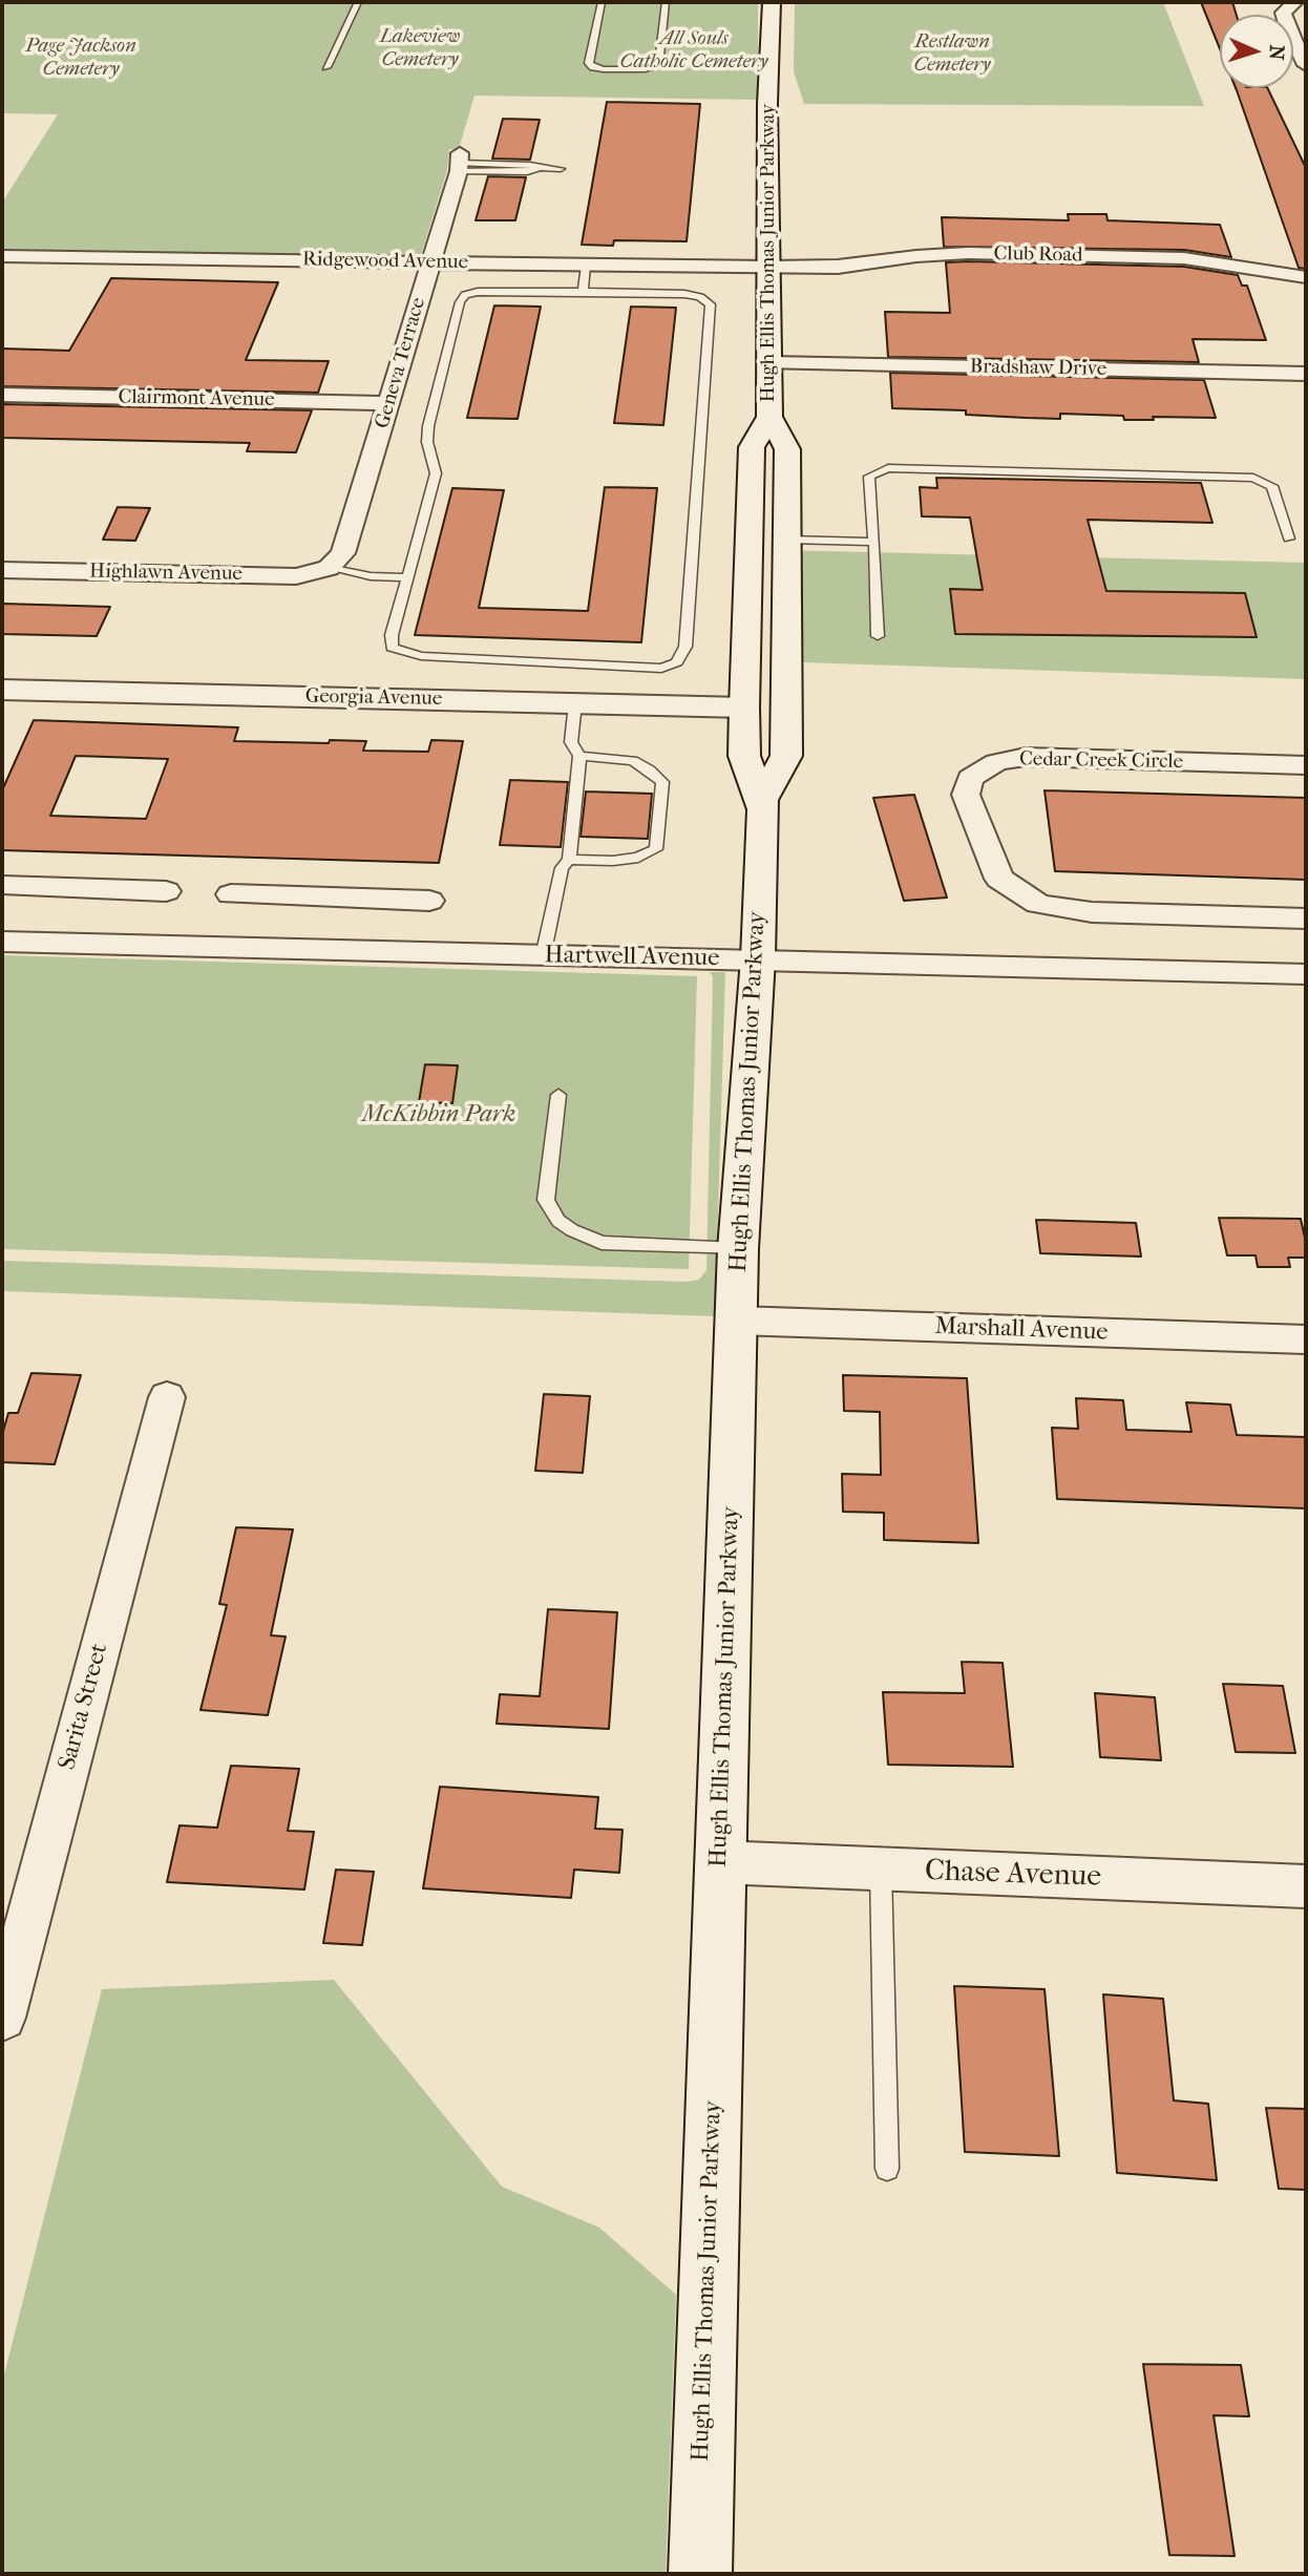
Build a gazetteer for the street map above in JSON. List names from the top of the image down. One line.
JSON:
{"streets":{"main road":["Hugh Ellis Thomas Junior Parkway","Georgia Avenue"],"street":["Club Road","Ridgewood Avenue","Geneva Terrace","Bradshaw Drive","Clairmont Avenue","Highlawn Avenue","Cedar Creek Circle","Hartwell Avenue","Marshall Avenue","Sarita Street","Chase Avenue"]},"crossings":[["Hugh Ellis Thomas Junior Parkway","Club Road"],["Hugh Ellis Thomas Junior Parkway","Ridgewood Avenue"],["Hugh Ellis Thomas Junior Parkway","Bradshaw Drive"],["Hugh Ellis Thomas Junior Parkway","Georgia Avenue"],["Hugh Ellis Thomas Junior Parkway","Hartwell Avenue"],["Hugh Ellis Thomas Junior Parkway","Marshall Avenue"],["Hugh Ellis Thomas Junior Parkway","Chase Avenue"],["Club Road","Ridgewood Avenue"],["Ridgewood Avenue","Geneva Terrace"],["Geneva Terrace","Clairmont Avenue"],["Geneva Terrace","Highlawn Avenue"]],"parks":["Lakeview Cemetery","All Souls Catholic Cemetery","Restlawn Cemetery","Page Jackson Cemetery","McKibbin Park"],"north":"right"}
